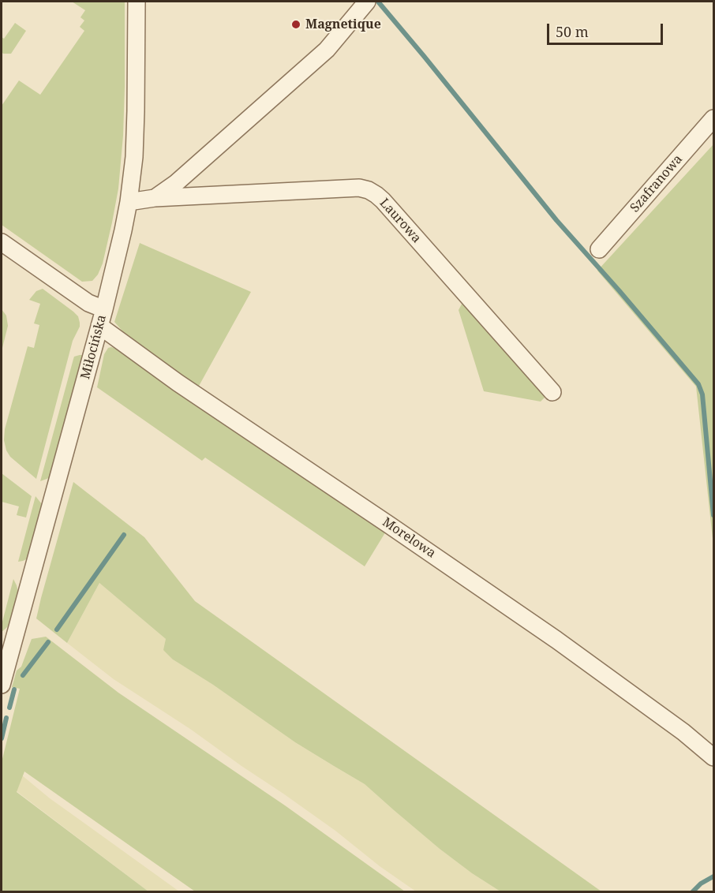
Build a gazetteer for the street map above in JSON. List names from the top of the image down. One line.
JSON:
{"streets":{"street":["Szafranowa","Laurowa","Miłocińska","Morelowa"]},"crossings":[["Laurowa","Miłocińska"],["Miłocińska","Morelowa"]],"places":["Magnetique"],"scale_bar":"50 m"}
